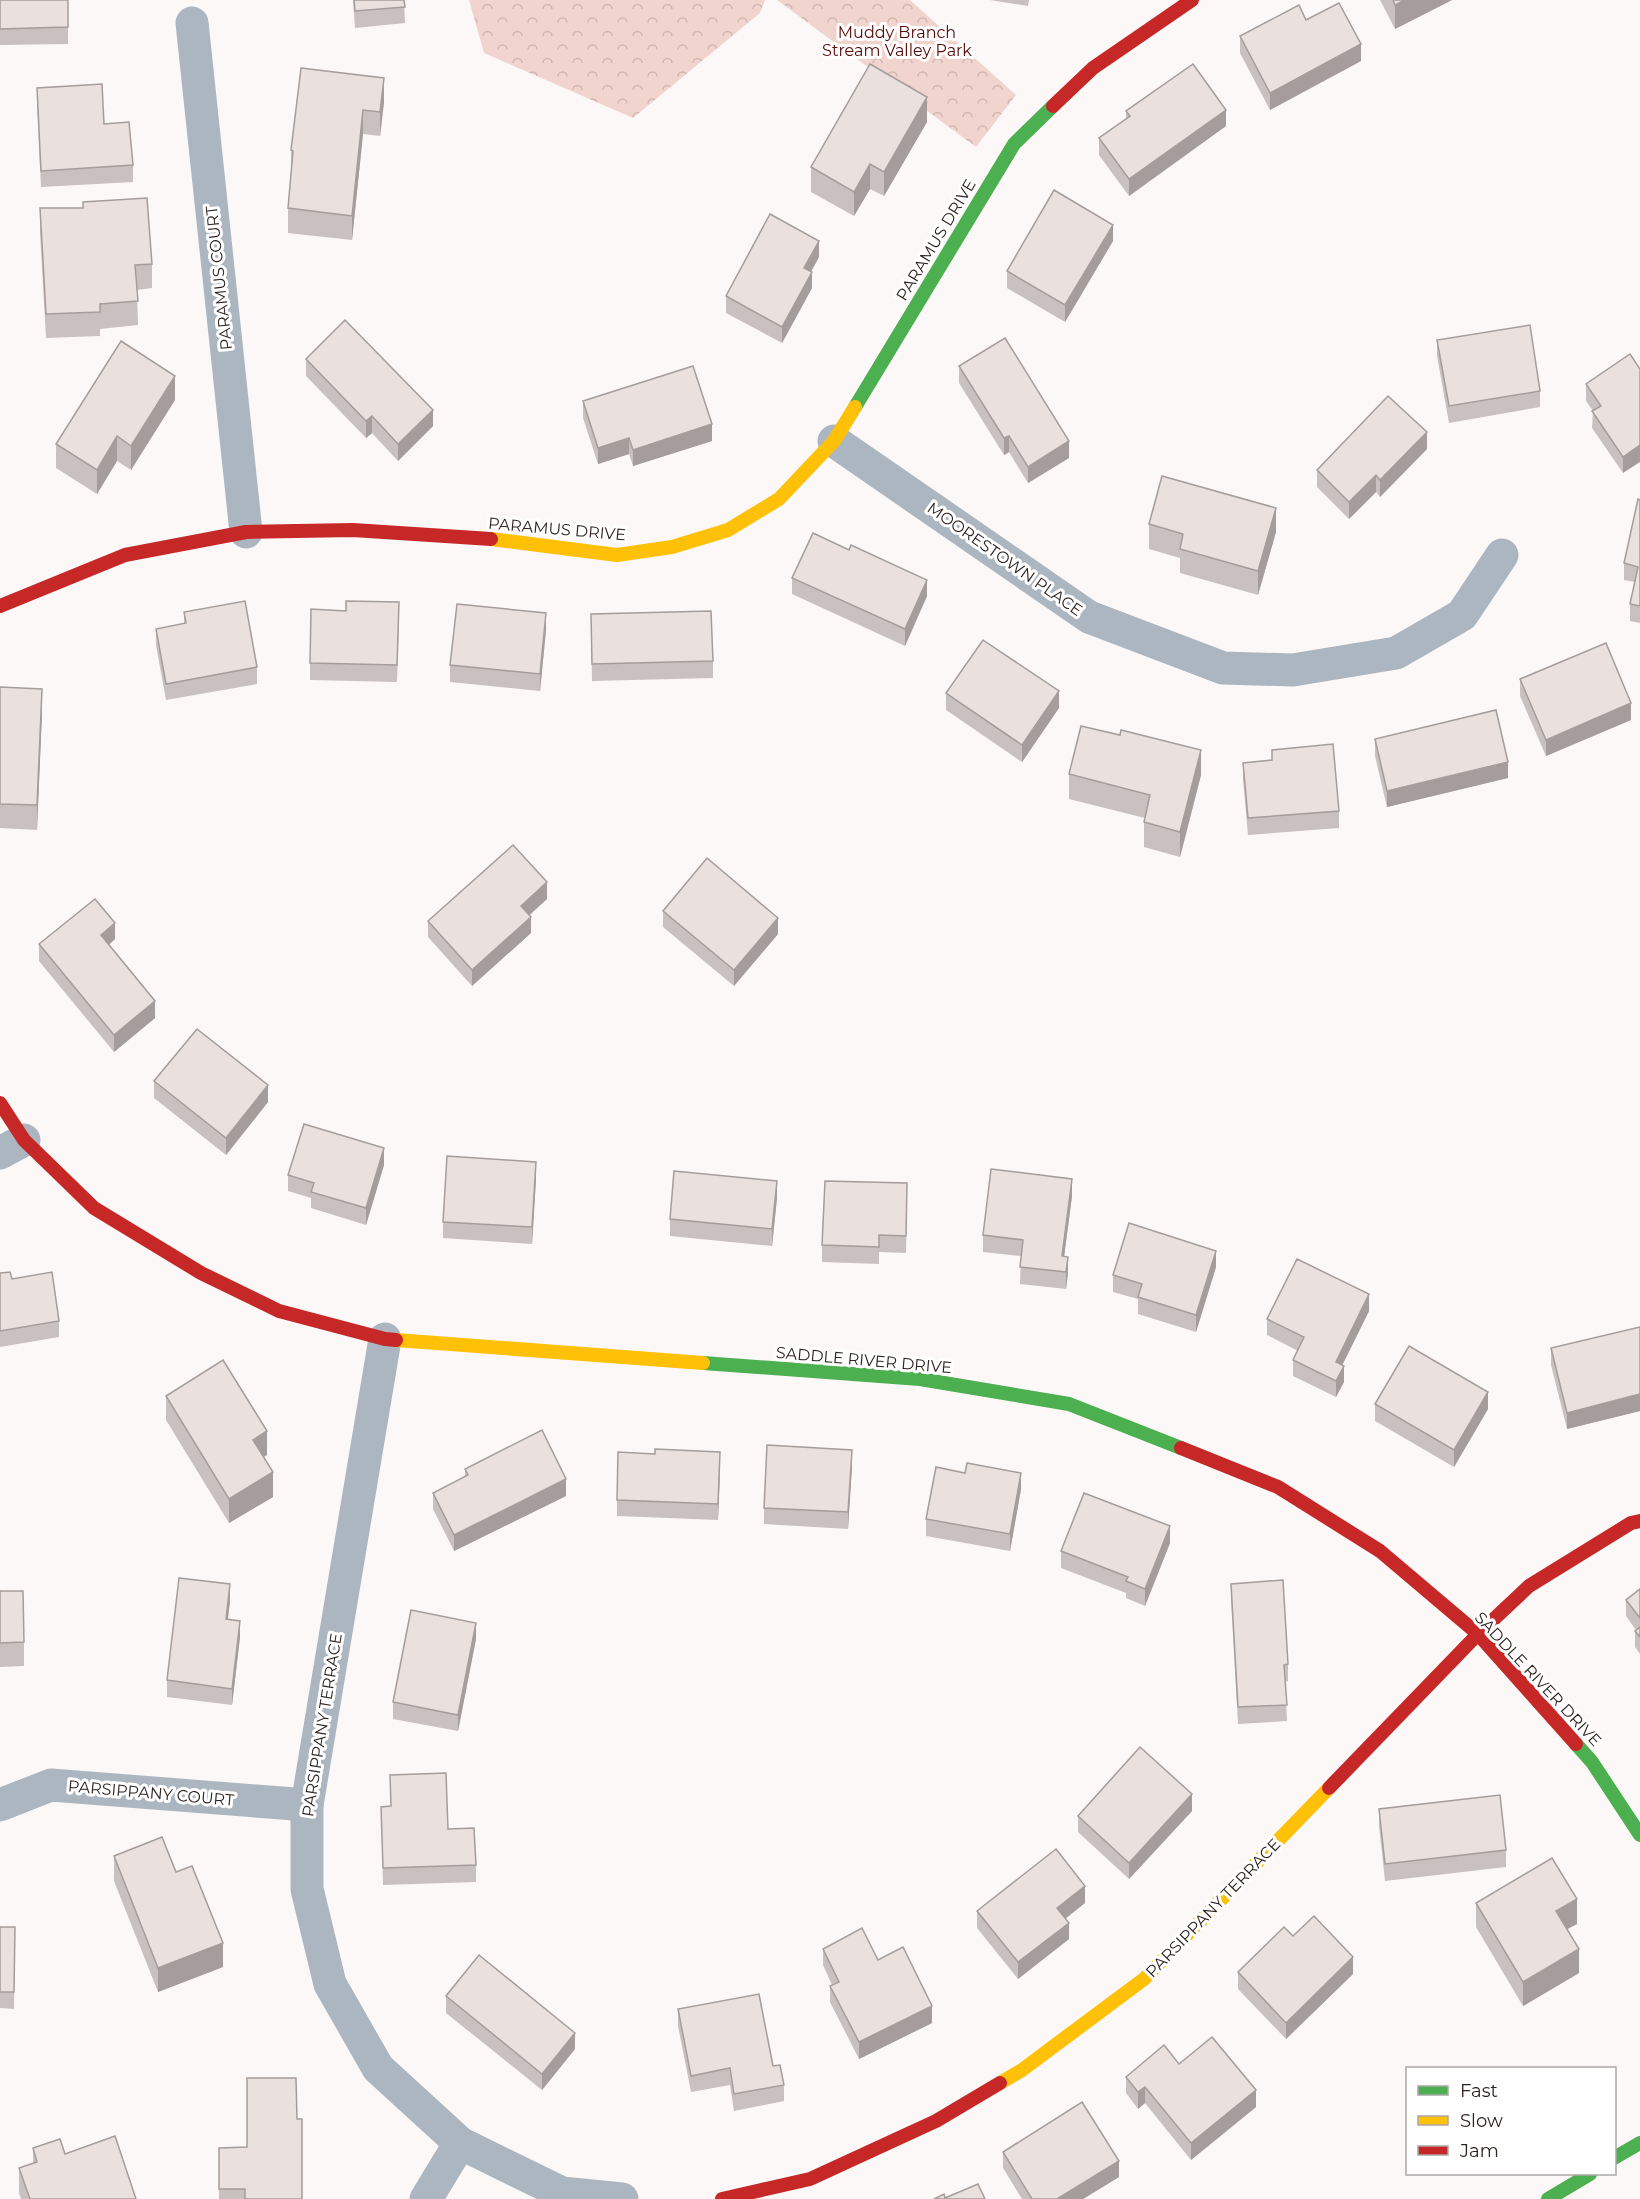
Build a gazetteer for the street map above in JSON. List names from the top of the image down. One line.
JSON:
{"streets":{"street":["PARAMUS DRIVE","PARAMUS COURT","MOORESTOWN PLACE","SADDLE RIVER DRIVE","PARSIPPANY TERRACE","PARSIPPANY COURT"]},"crossings":[["PARAMUS DRIVE","PARAMUS COURT"],["PARAMUS DRIVE","MOORESTOWN PLACE"],["SADDLE RIVER DRIVE","PARSIPPANY TERRACE"],["PARSIPPANY TERRACE","PARSIPPANY COURT"]],"parks":["Muddy Branch Stream Valley Park"],"legend":["Fast","Slow","Jam"]}
